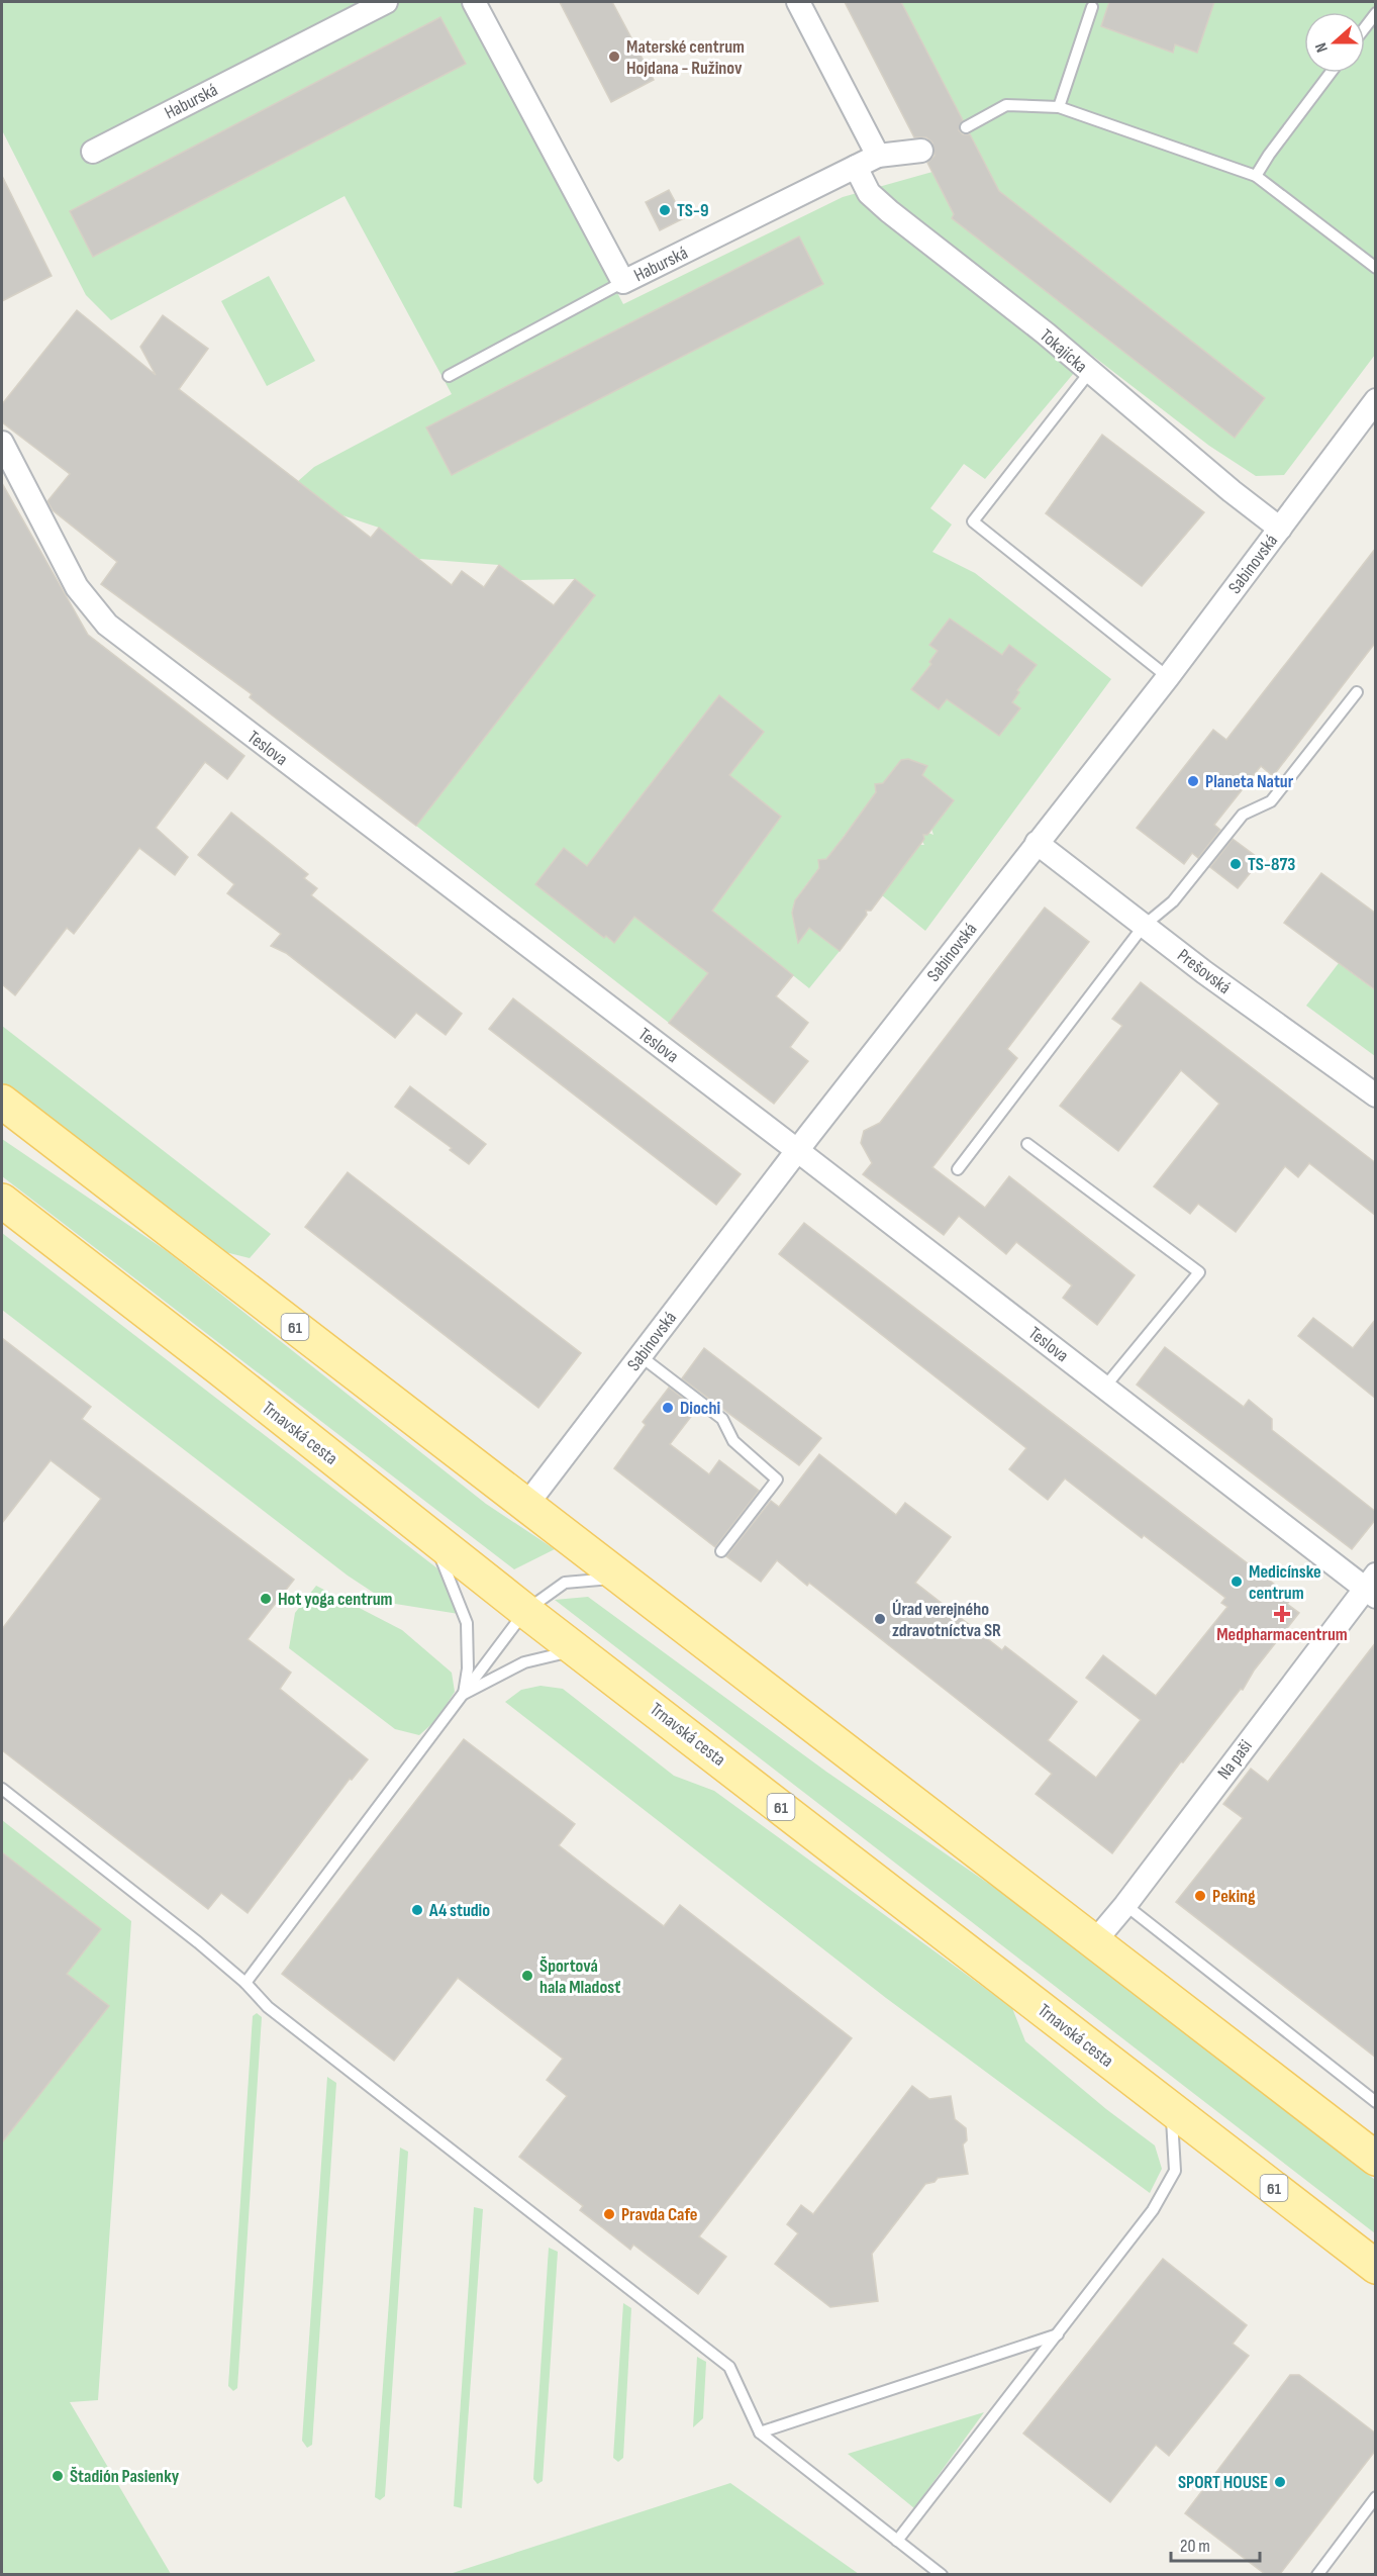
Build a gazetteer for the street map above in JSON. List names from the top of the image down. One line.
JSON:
{"streets":{"main road":["61","Trnavská cesta"],"street":["Haburská","Tokajícka","Sabinovská","Teslova","Prešovská","Na paši"]},"crossings":[["Haburská","Tokajícka"],["Tokajícka","Sabinovská"],["Sabinovská","Teslova"],["Sabinovská","Prešovská"],["Sabinovská","61"],["Teslova","Na paši"],["61","Na paši"]],"places":{"other":["Materské centrum Hojdana - Ružinov","TS-9","Planeta Natur","TS-873","Diochi","Medicínske centrum","Hot yoga centrum","Úrad verejného zdravotníctva SR","Peking","A4 studio","Športová hala Mladosť","Pravda Cafe","Štadión Pasienky","SPORT HOUSE"],"health":["Medpharmacentrum"]},"scale_bar":"20 m","north":"left"}
